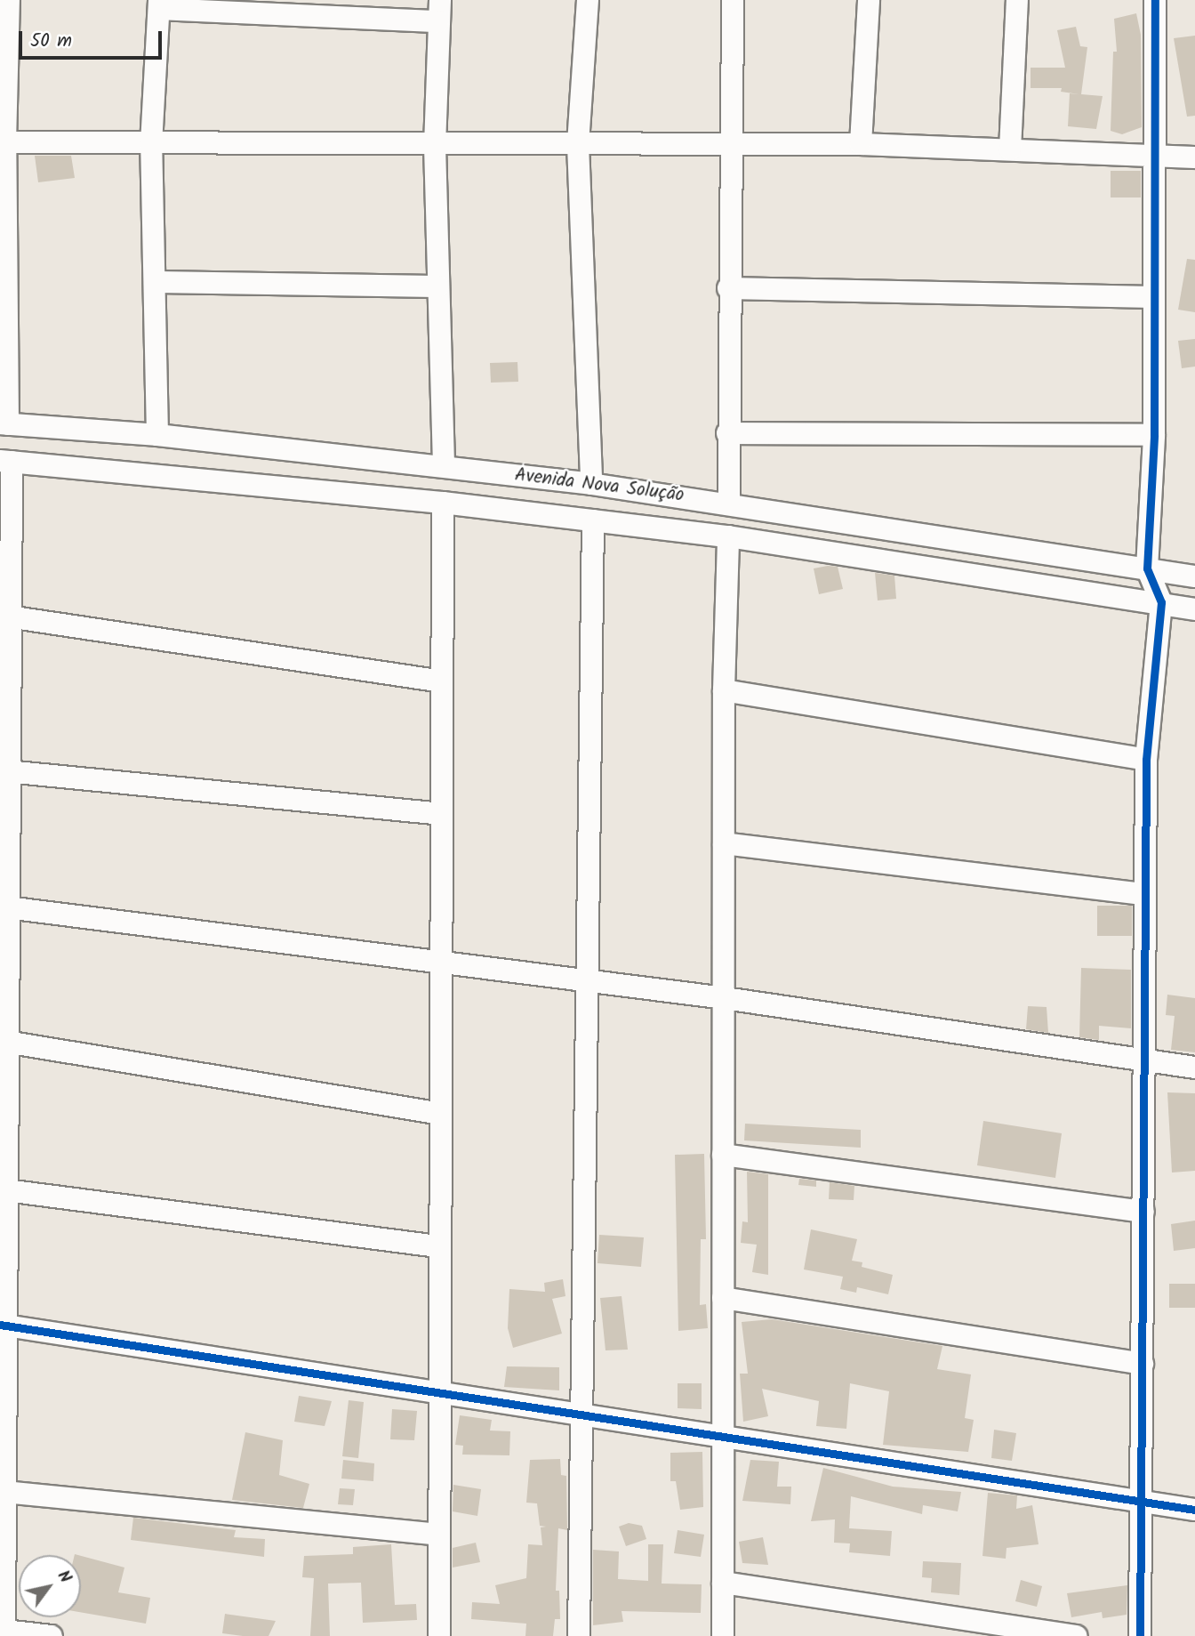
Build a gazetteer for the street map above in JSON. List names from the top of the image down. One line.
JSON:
{"streets":{"street":["Avenida Nova Solução"]},"scale_bar":"50 m","north":"top right"}
